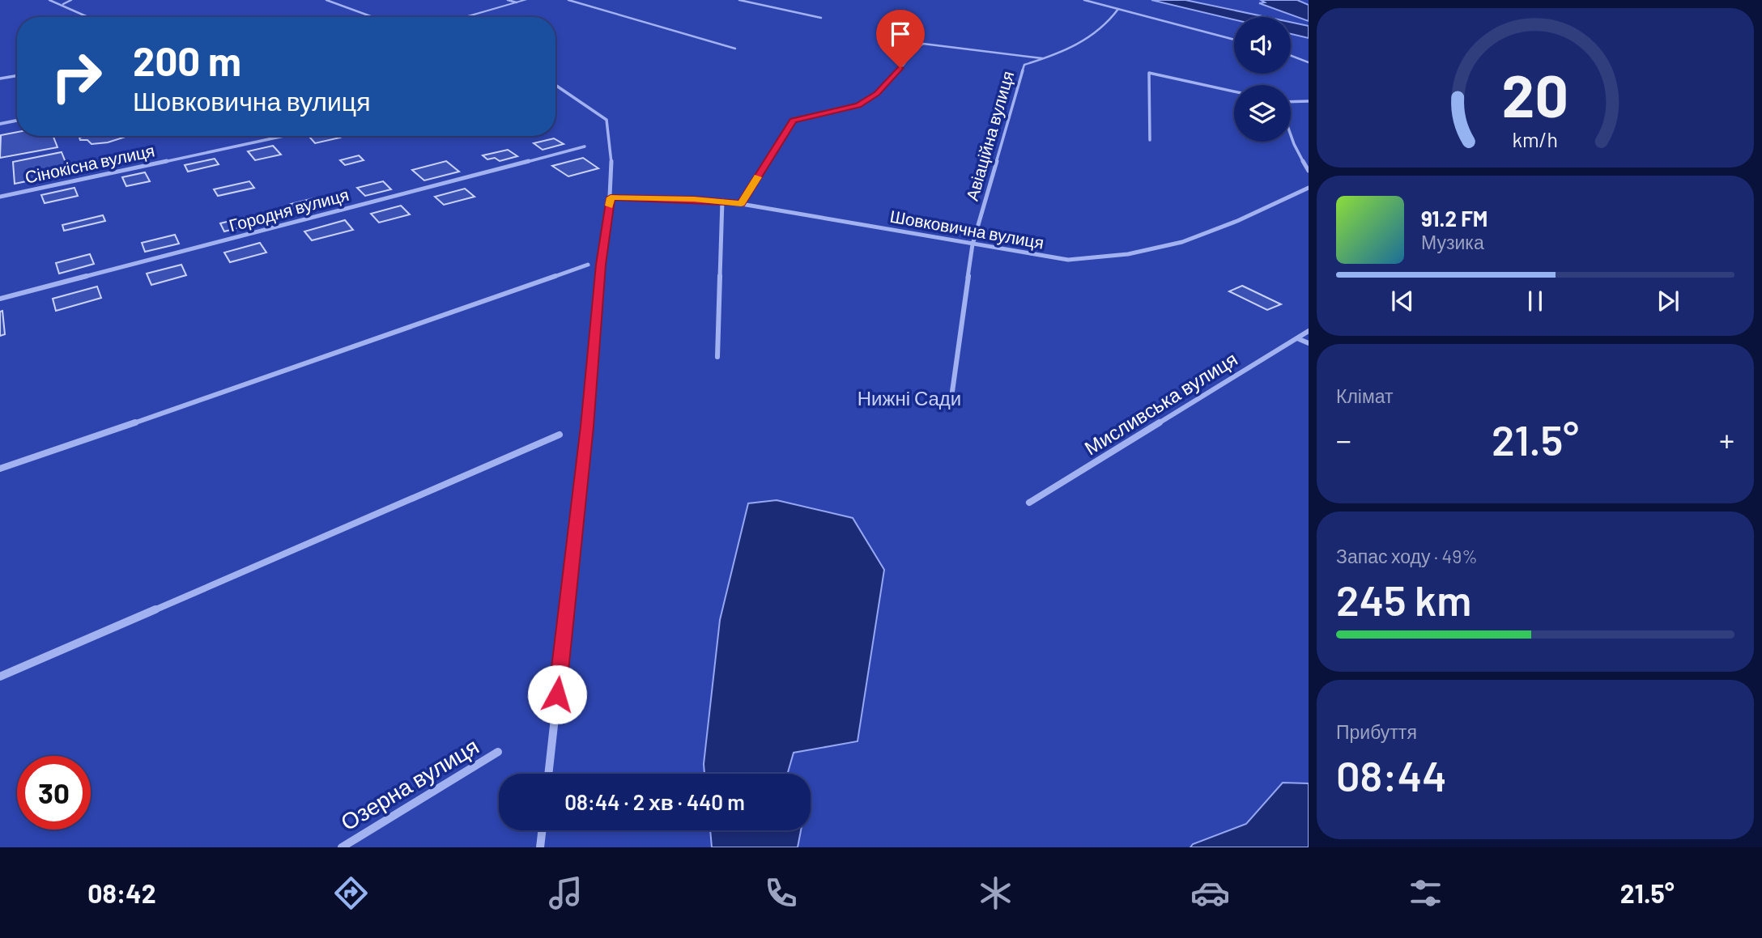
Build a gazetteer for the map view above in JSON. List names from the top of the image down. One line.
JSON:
{"streets":{"street":["Авіаційна вулиця","Сінокісна вулиця","Городня вулиця","Шовковична вулиця","Мисливська вулиця","Озерна вулиця"]},"crossings":[["Авіаційна вулиця","Шовковична вулиця"]],"parks":["Нижні Сади"],"page":{"turn":["200 m","Шовковична вулиця"],"song":["91.2 FM","Музика"],"tile":["Клімат",["Запас ходу · 49%","245 km"],["Прибуття","08:44"]],"heat":["−","21.5°","+"],"limit":"30","trip":"08:44 · 2 хв · 440 m","tabs":["08:42","21.5°"],"gauge":["20","km/h"]}}
